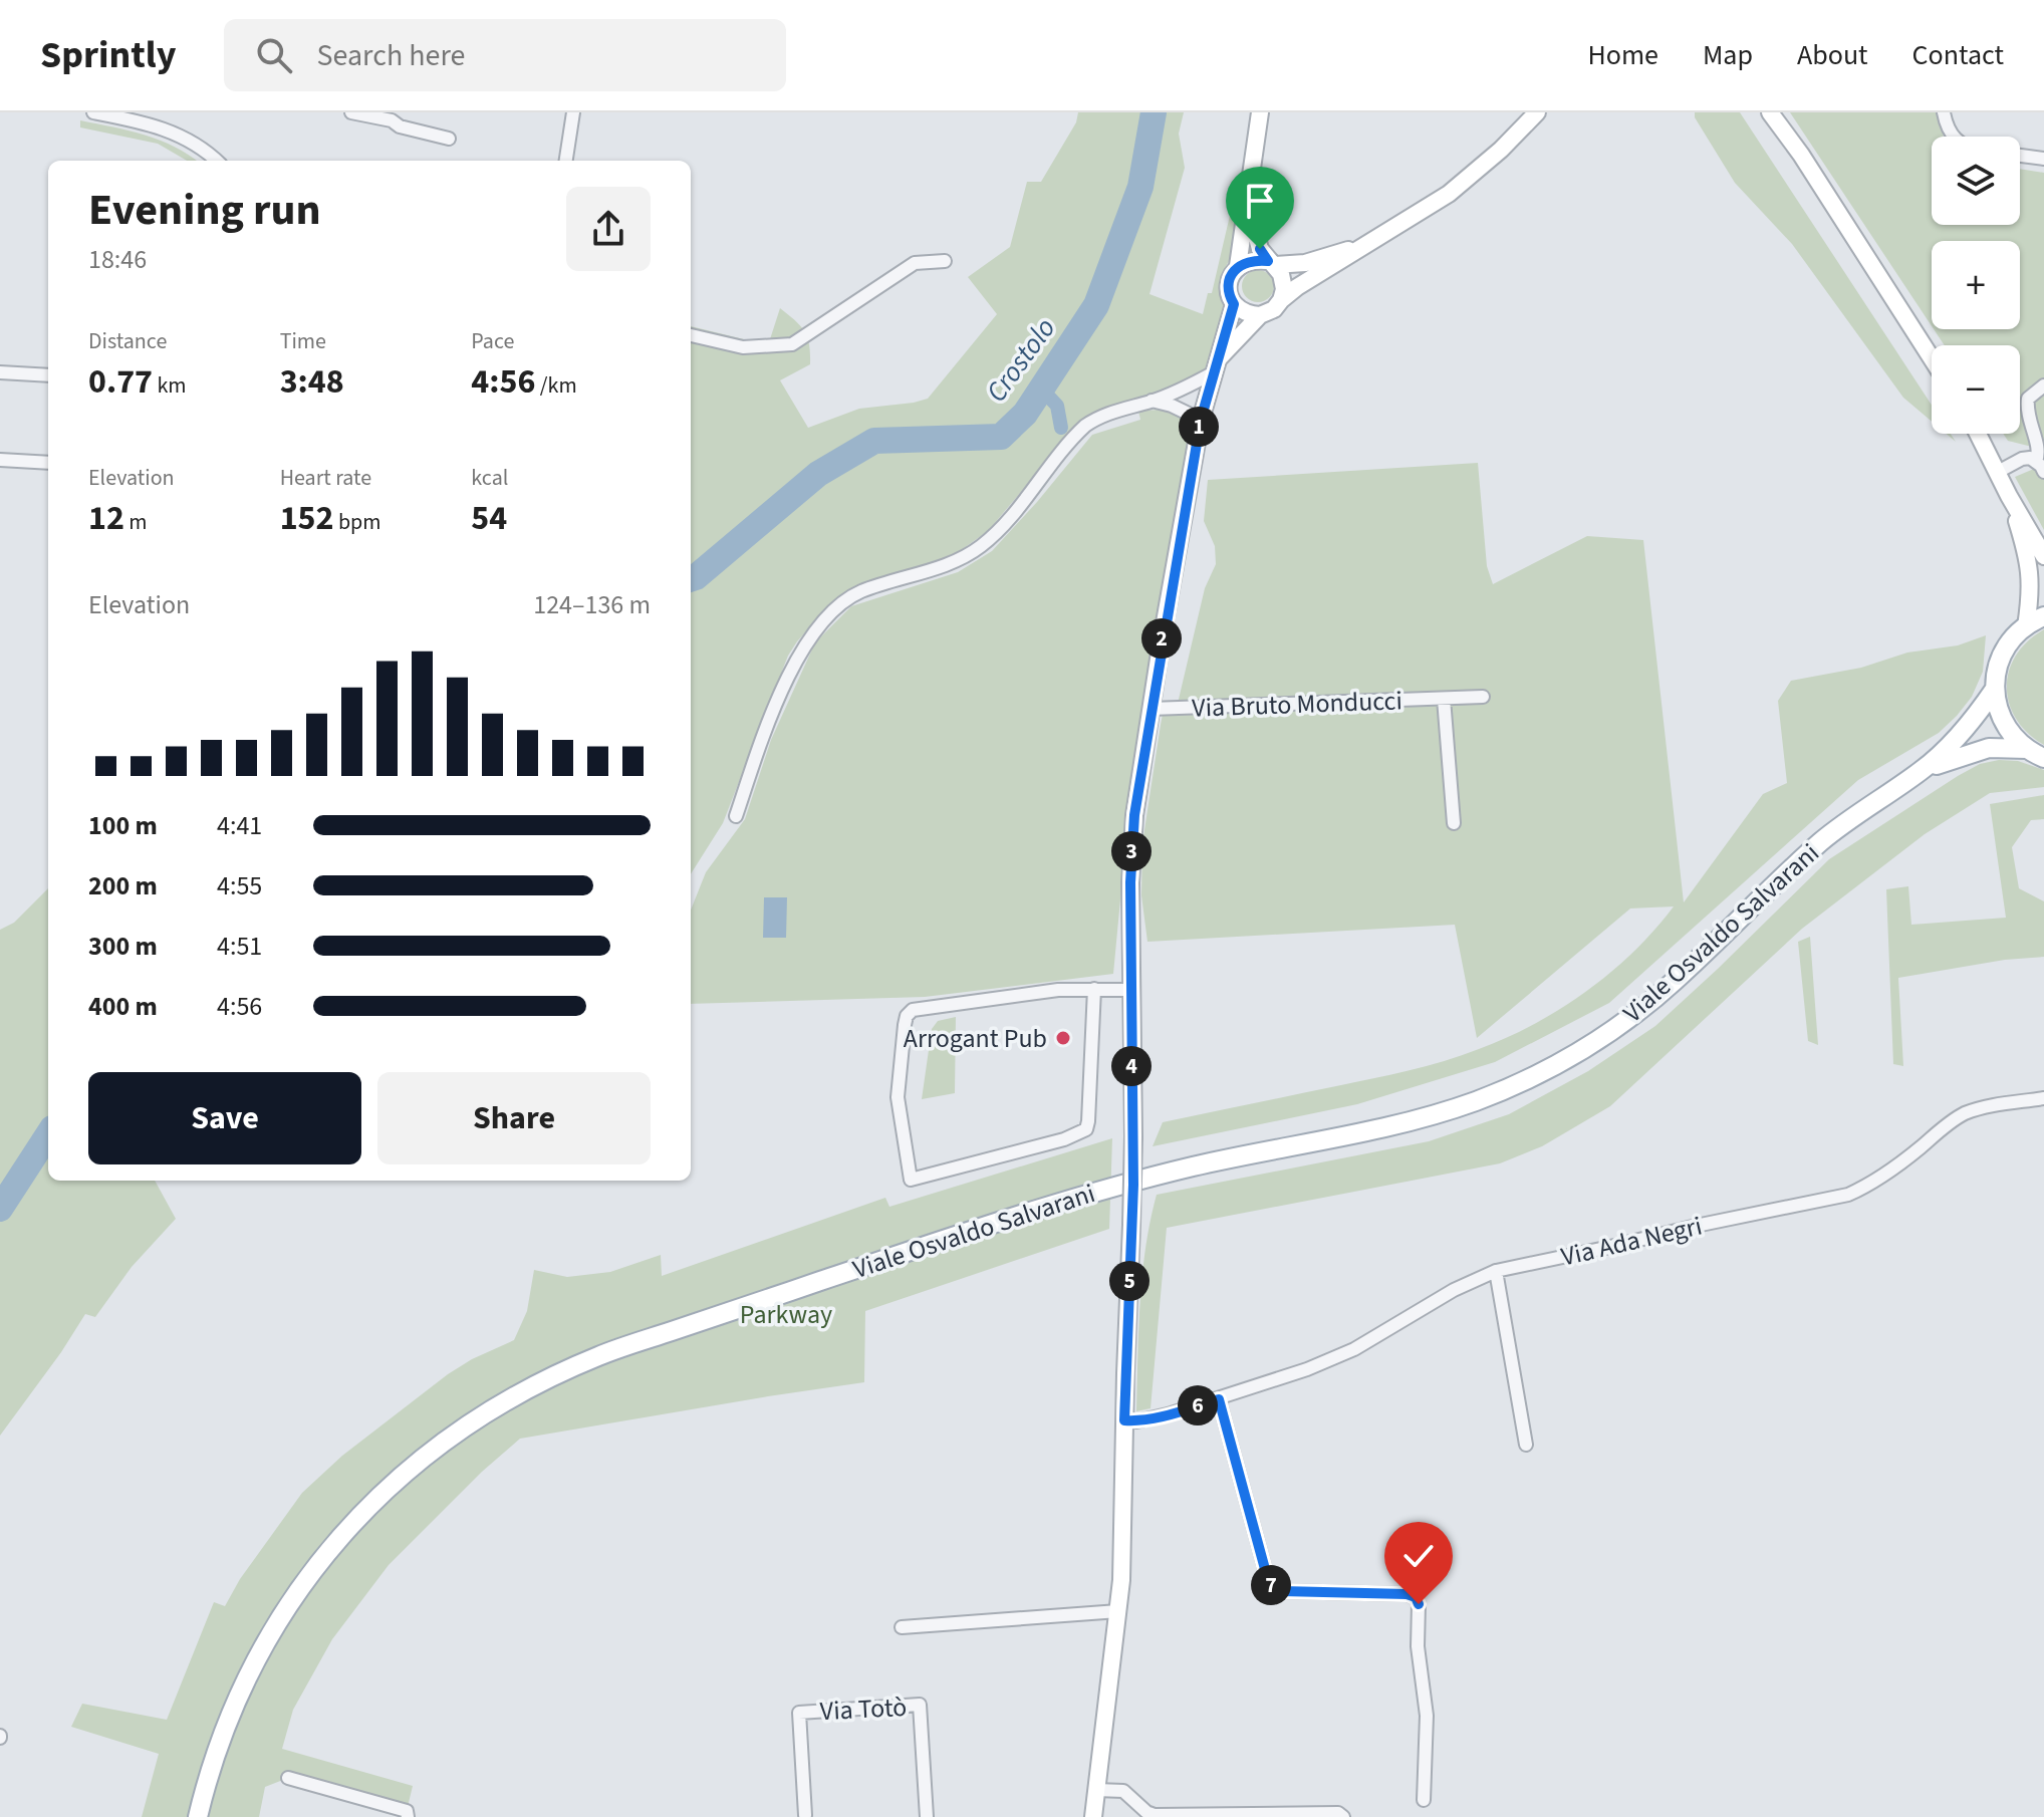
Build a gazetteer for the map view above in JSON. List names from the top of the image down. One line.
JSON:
{"streets":{"main road":["Viale Osvaldo Salvarani"],"street":["Via Bruto Monducci","Via Ada Negri","Via Totò"]},"water":["Crostolo"],"parks":["Parkway"],"places":["Arrogant Pub"],"page":{"header":"Sprintly","search":"Search here","nav":["Home","Map","About","Contact"],"map_buttons":["+","−"],"heading":["Evening run","18:46"],"stats":[["Distance","0.77 km"],["Time","3:48"],["Pace","4:56 /km"],["Elevation","12 m"],["Heart rate","152 bpm"],["kcal","54"]],"pins":["1","2","3","4","5","6","7"],"chart":["Elevation","124–136 m"],"list":[{"name":"100 m","note":"4:41"},{"name":"200 m","note":"4:55"},{"name":"300 m","note":"4:51"},{"name":"400 m","note":"4:56"}],"buttons":["Save","Share"]}}
